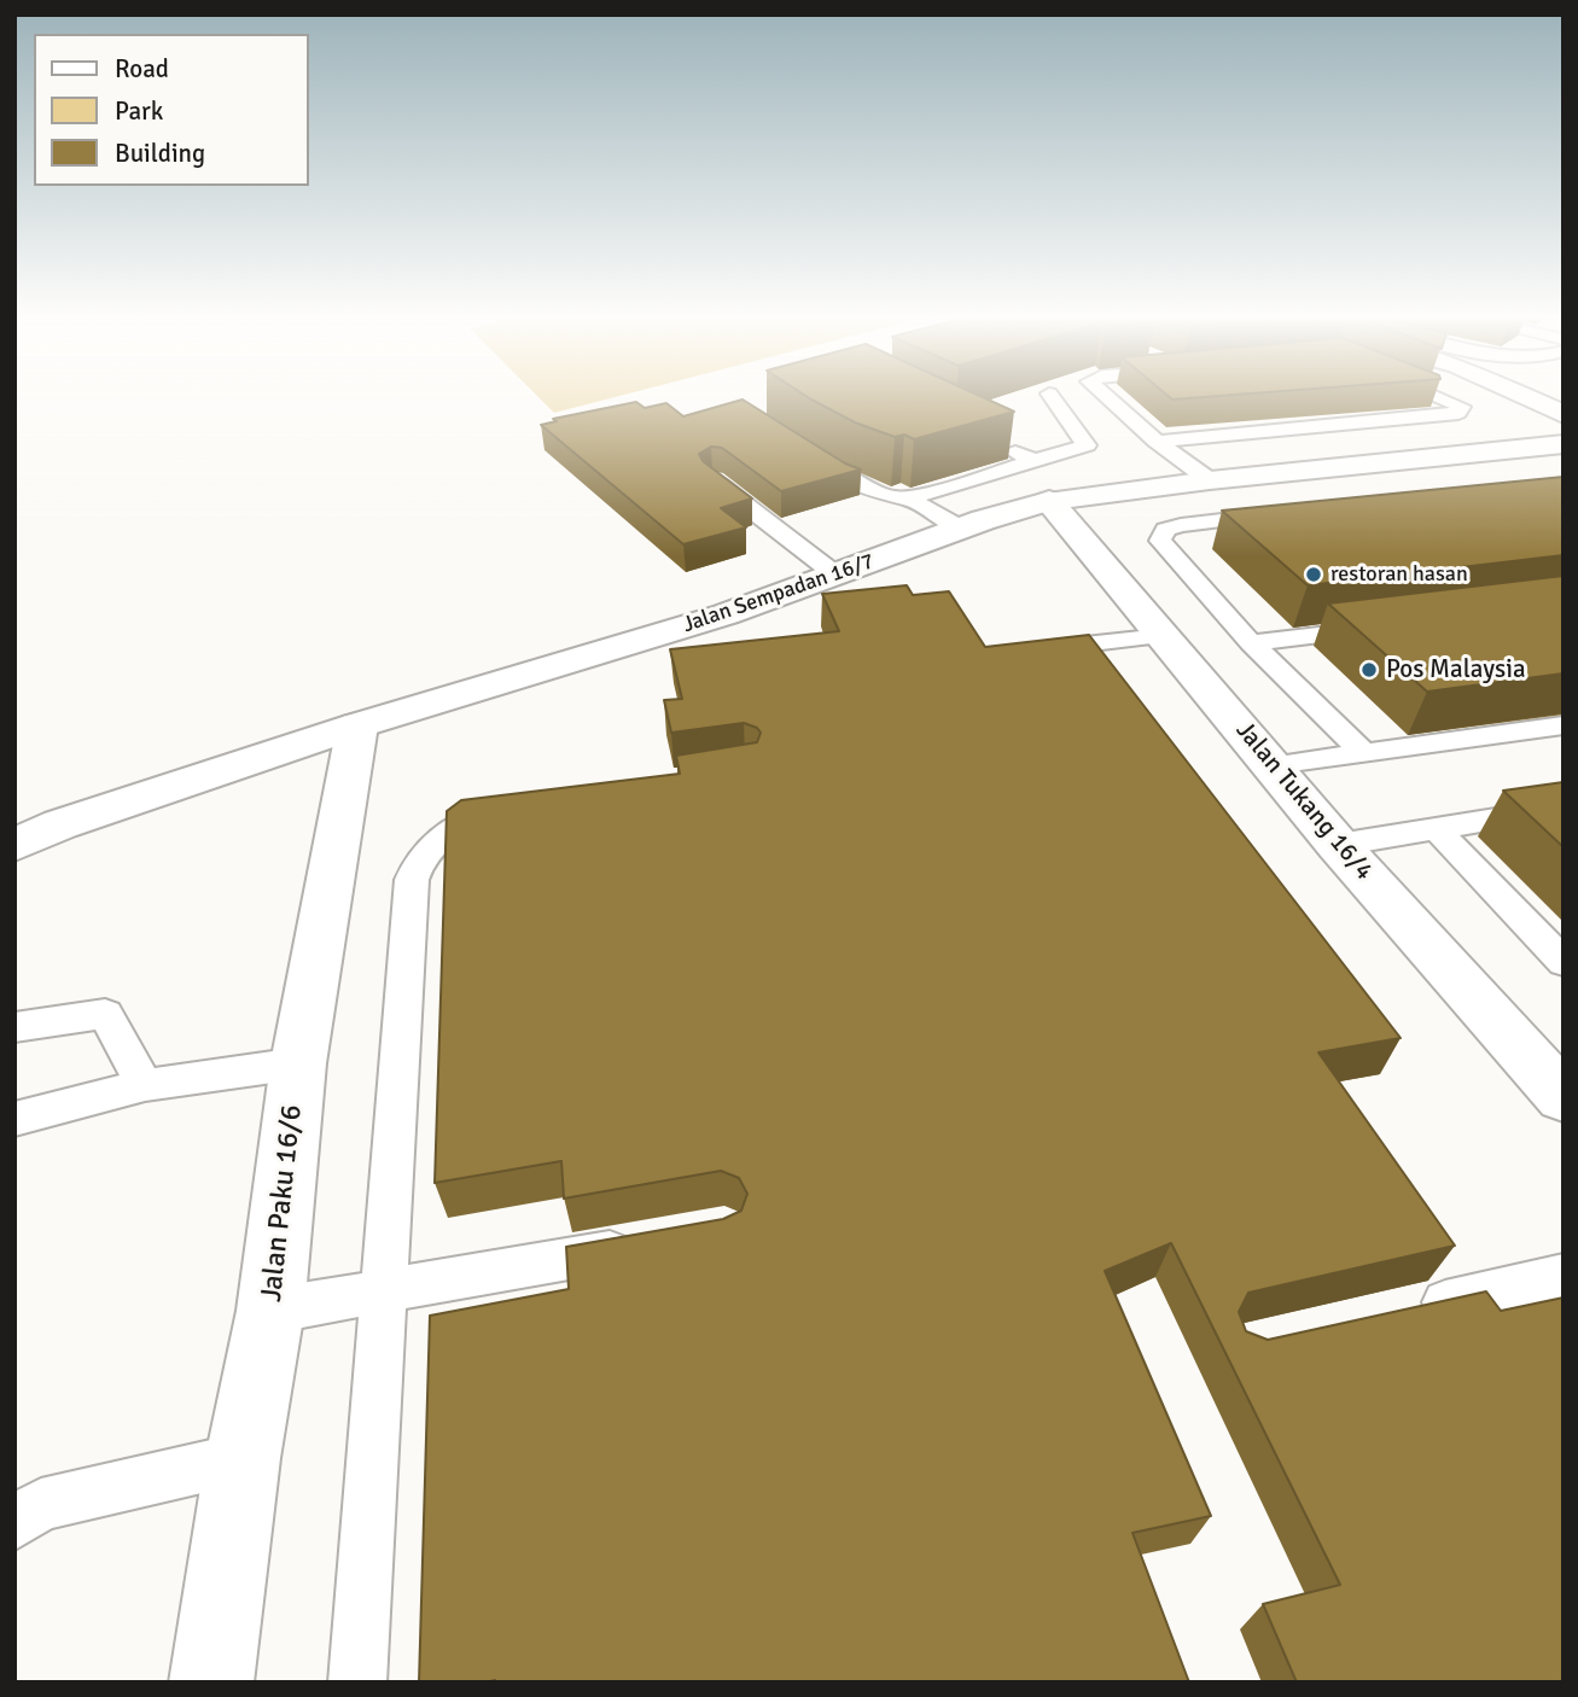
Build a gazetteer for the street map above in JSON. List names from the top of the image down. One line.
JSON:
{"streets":{"street":["Jalan Sempadan 16/7","Jalan Tukang 16/4","Jalan Paku 16/6"]},"crossings":[["Jalan Sempadan 16/7","Jalan Tukang 16/4"],["Jalan Sempadan 16/7","Jalan Paku 16/6"]],"places":["restoran hasan","Pos Malaysia"],"legend":["Road","Park","Building"]}
